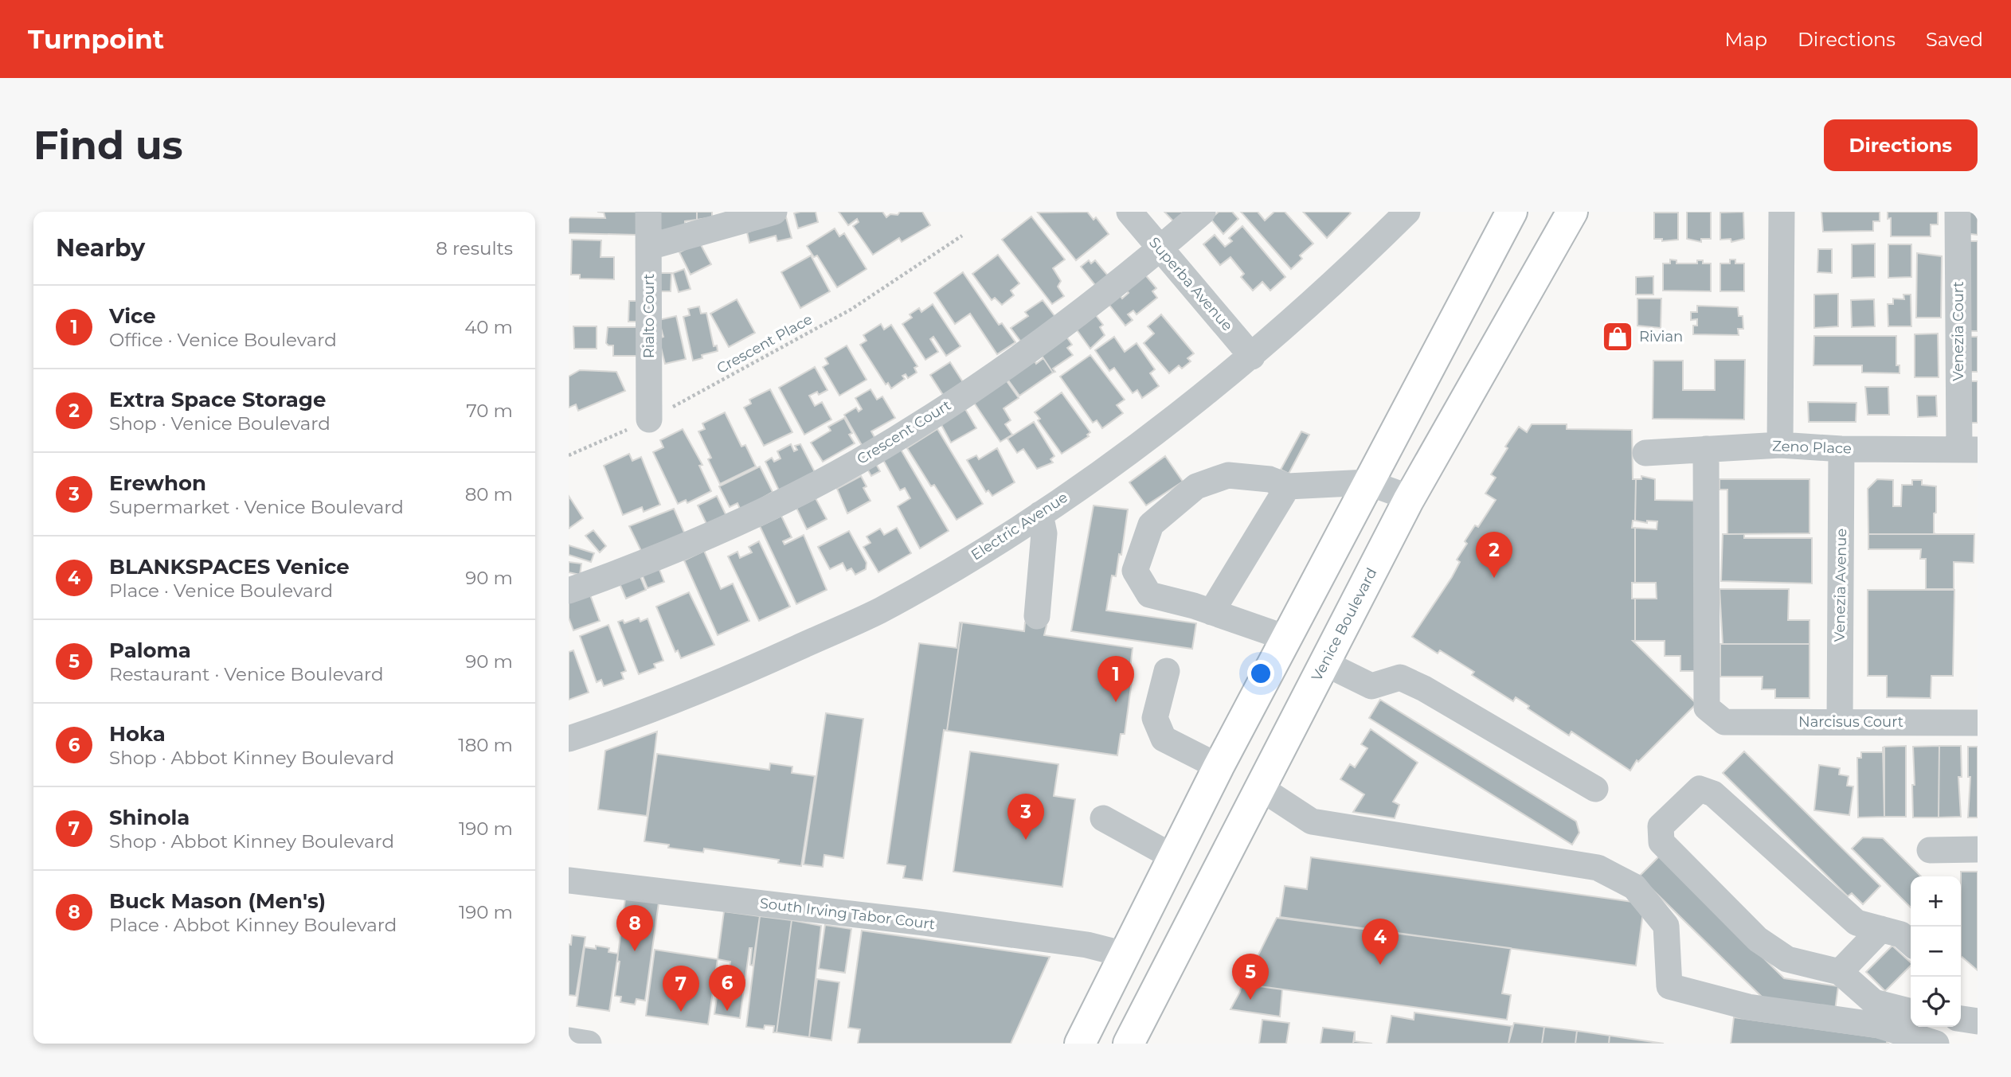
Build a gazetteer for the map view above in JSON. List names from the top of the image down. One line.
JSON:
{"streets":{"main road":["Venice Boulevard"],"street":["Superba Avenue","Rialto Court","Venezia Court","Crescent Court","Zeno Place","Electric Avenue","Venezia Avenue","Narcisus Court","South Irving Tabor Court"],"path":["Crescent Place"]},"crossings":[["Superba Avenue","Crescent Court"],["Superba Avenue","Electric Avenue"],["Rialto Court","Crescent Place"],["Venezia Court","Zeno Place"],["Zeno Place","Venezia Avenue"],["Zeno Place","Narcisus Court"],["Venezia Avenue","Narcisus Court"]],"places":{"shop":["Rivian"]},"page":{"header":"Turnpoint","nav":["Map","Directions","Saved"],"buttons":"Directions","title":"Find us","heading":["Nearby","8 results"],"list":[{"mark":"1","name":"Vice","note":"Office · Venice Boulevard","value":"40 m"},{"mark":"2","name":"Extra Space Storage","note":"Shop · Venice Boulevard","value":"70 m"},{"mark":"3","name":"Erewhon","note":"Supermarket · Venice Boulevard","value":"80 m"},{"mark":"4","name":"BLANKSPACES Venice","note":"Place · Venice Boulevard","value":"90 m"},{"mark":"5","name":"Paloma","note":"Restaurant · Venice Boulevard","value":"90 m"},{"mark":"6","name":"Hoka","note":"Shop · Abbot Kinney Boulevard","value":"180 m"},{"mark":"7","name":"Shinola","note":"Shop · Abbot Kinney Boulevard","value":"190 m"},{"mark":"8","name":"Buck Mason (Men's)","note":"Place · Abbot Kinney Boulevard","value":"190 m"}],"pins":["2","1","3","8","4","5","6","7"],"map_buttons":["+","−"]}}
